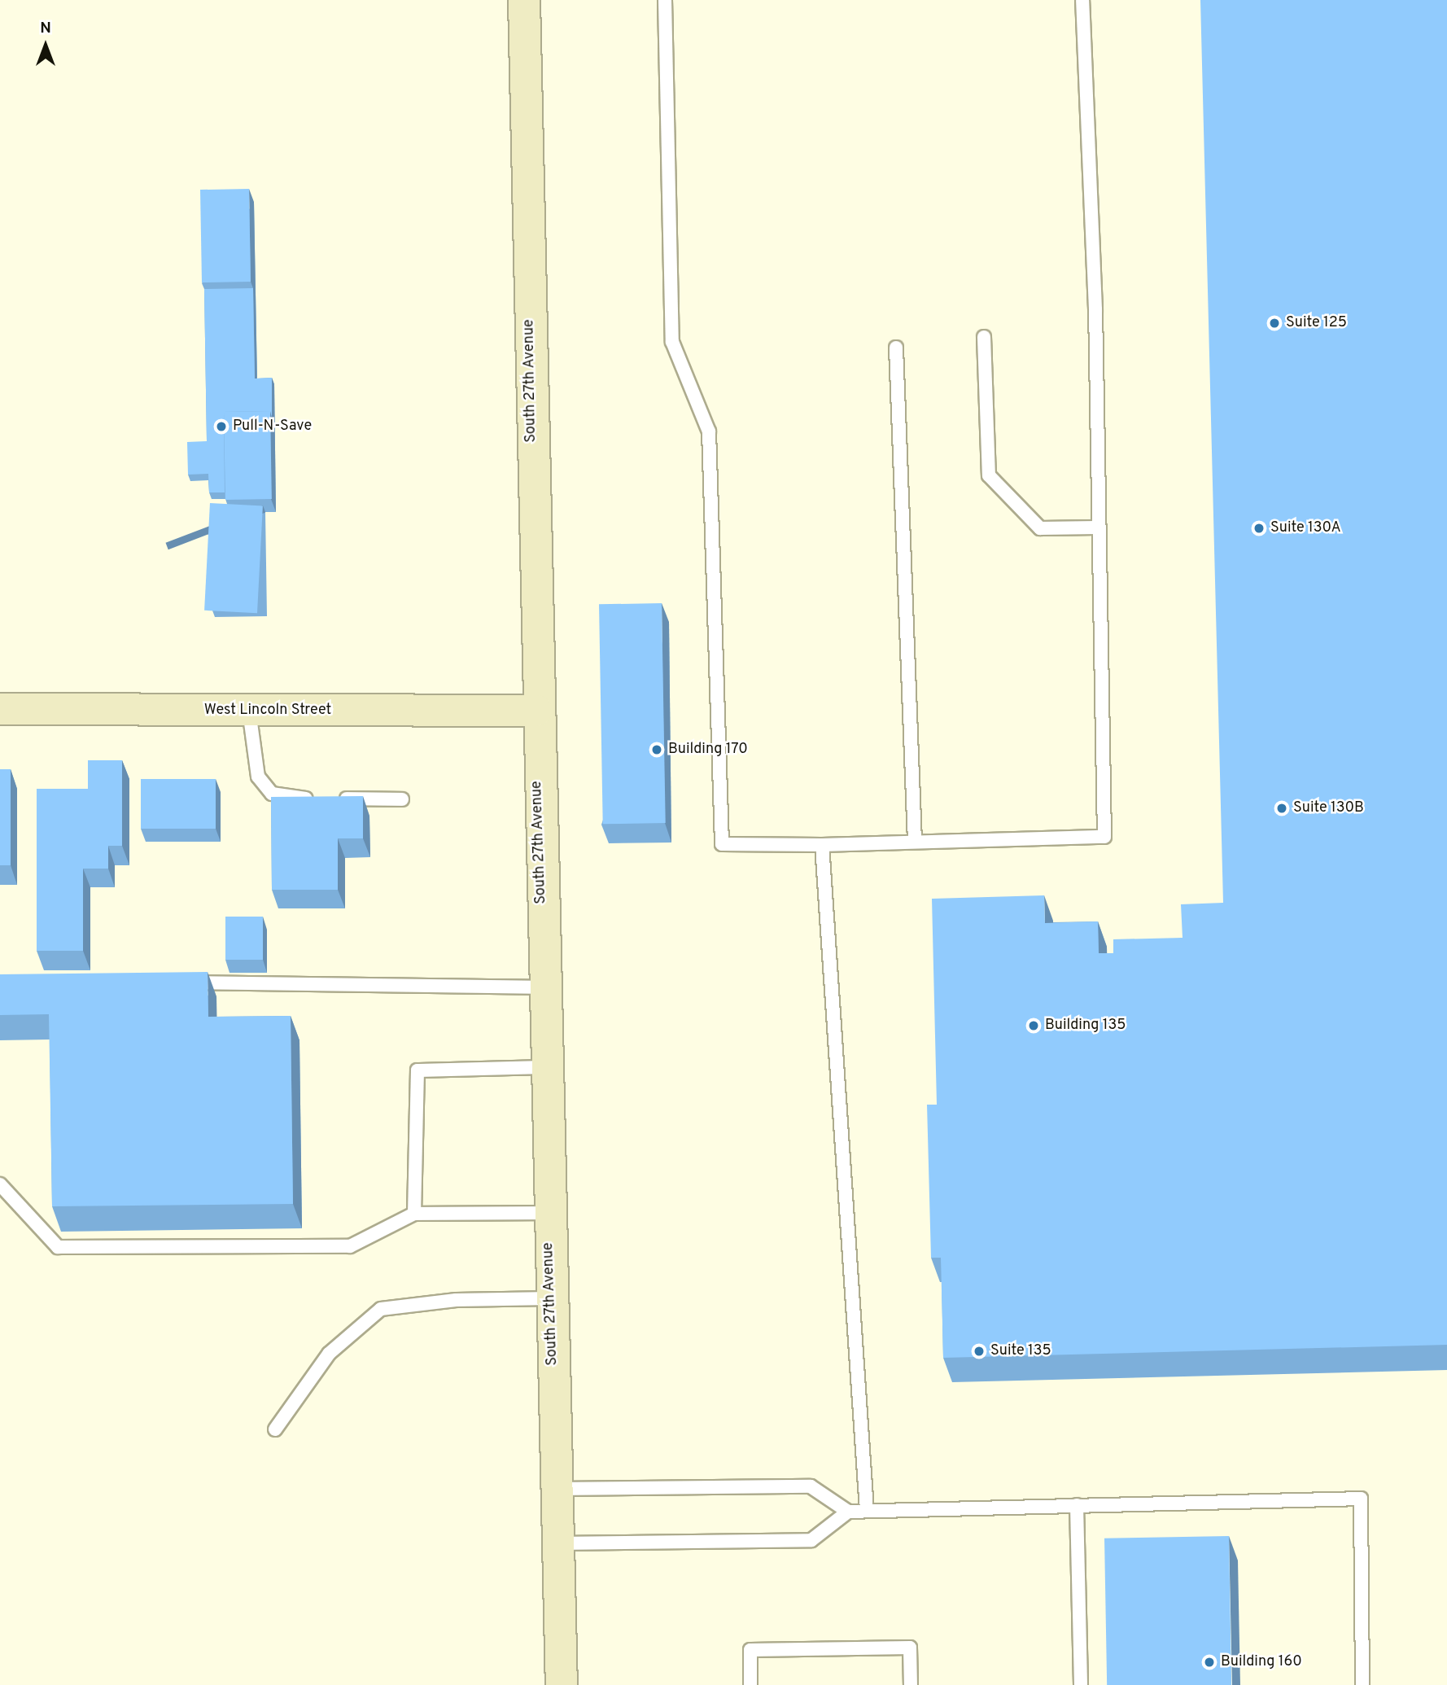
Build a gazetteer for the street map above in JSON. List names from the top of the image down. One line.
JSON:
{"streets":{"main road":["South 27th Avenue","West Lincoln Street"]},"crossings":[["South 27th Avenue","West Lincoln Street"]],"places":["Suite 125","Pull-N-Save","Suite 130A","Building 170","Suite 130B","Building 135","Suite 135","Building 160"],"north":"top"}
